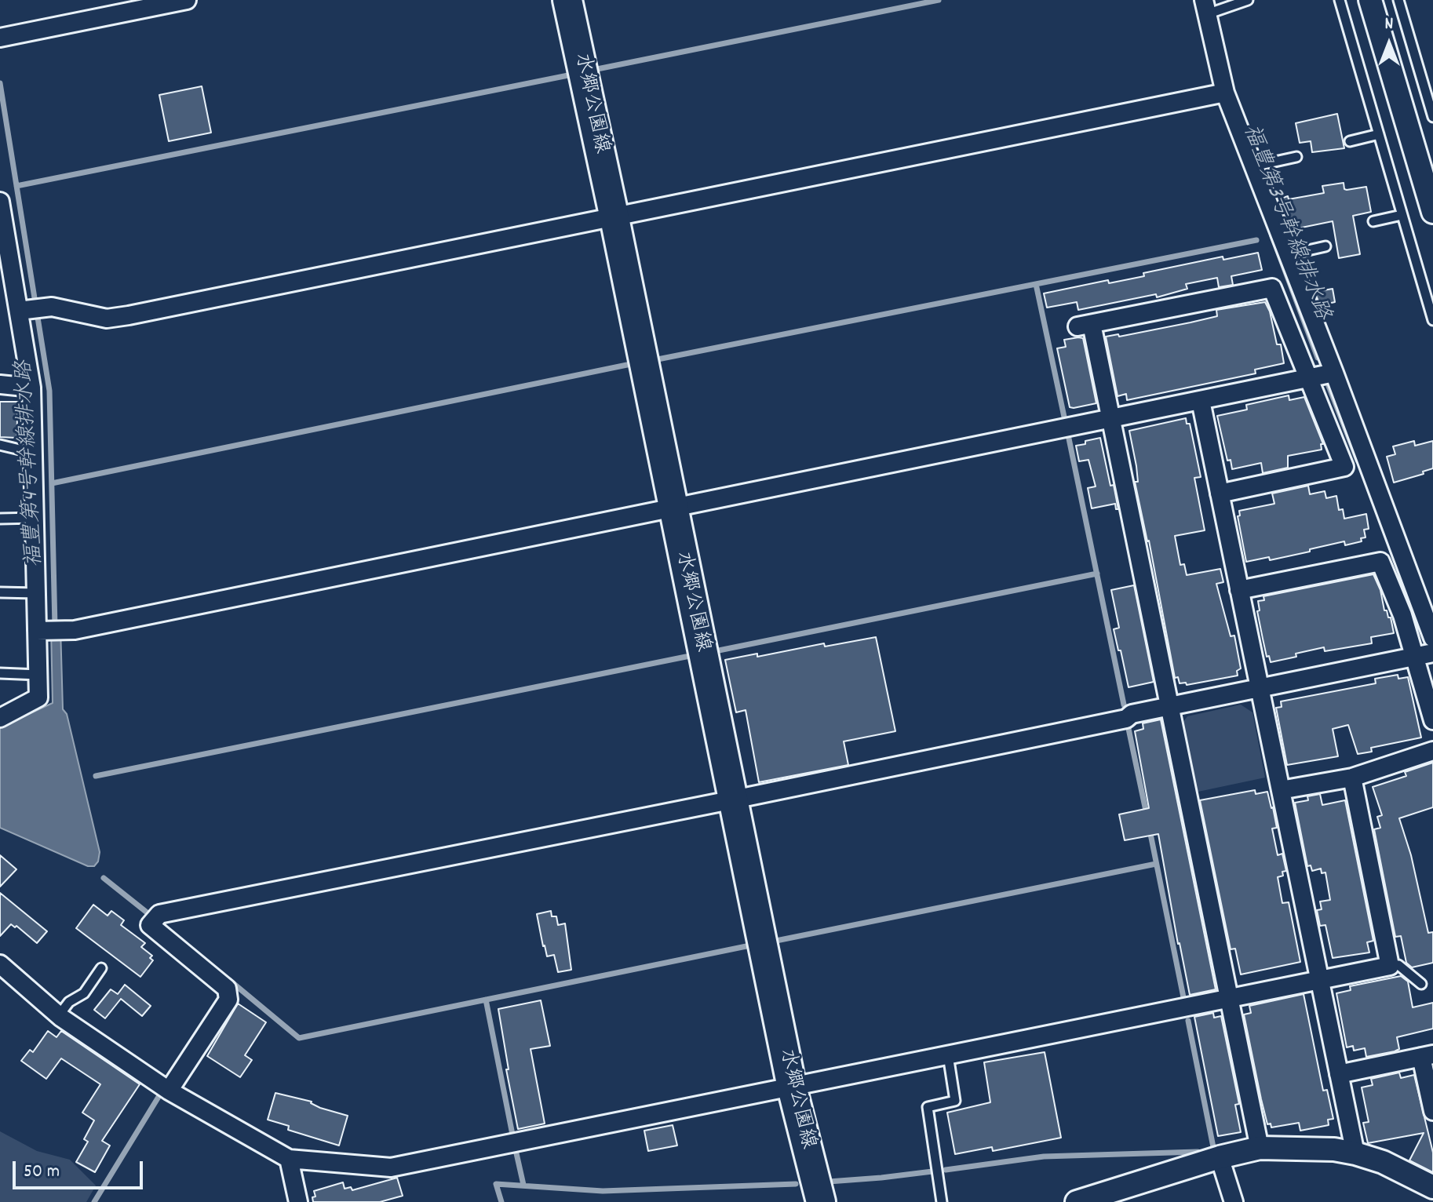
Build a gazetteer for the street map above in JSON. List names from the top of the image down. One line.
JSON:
{"streets":{"main road":["水郷公園線"]},"water":["福豊第3号幹線排水路","福豊第4号幹線排水路"],"scale_bar":"50 m","north":"top"}
